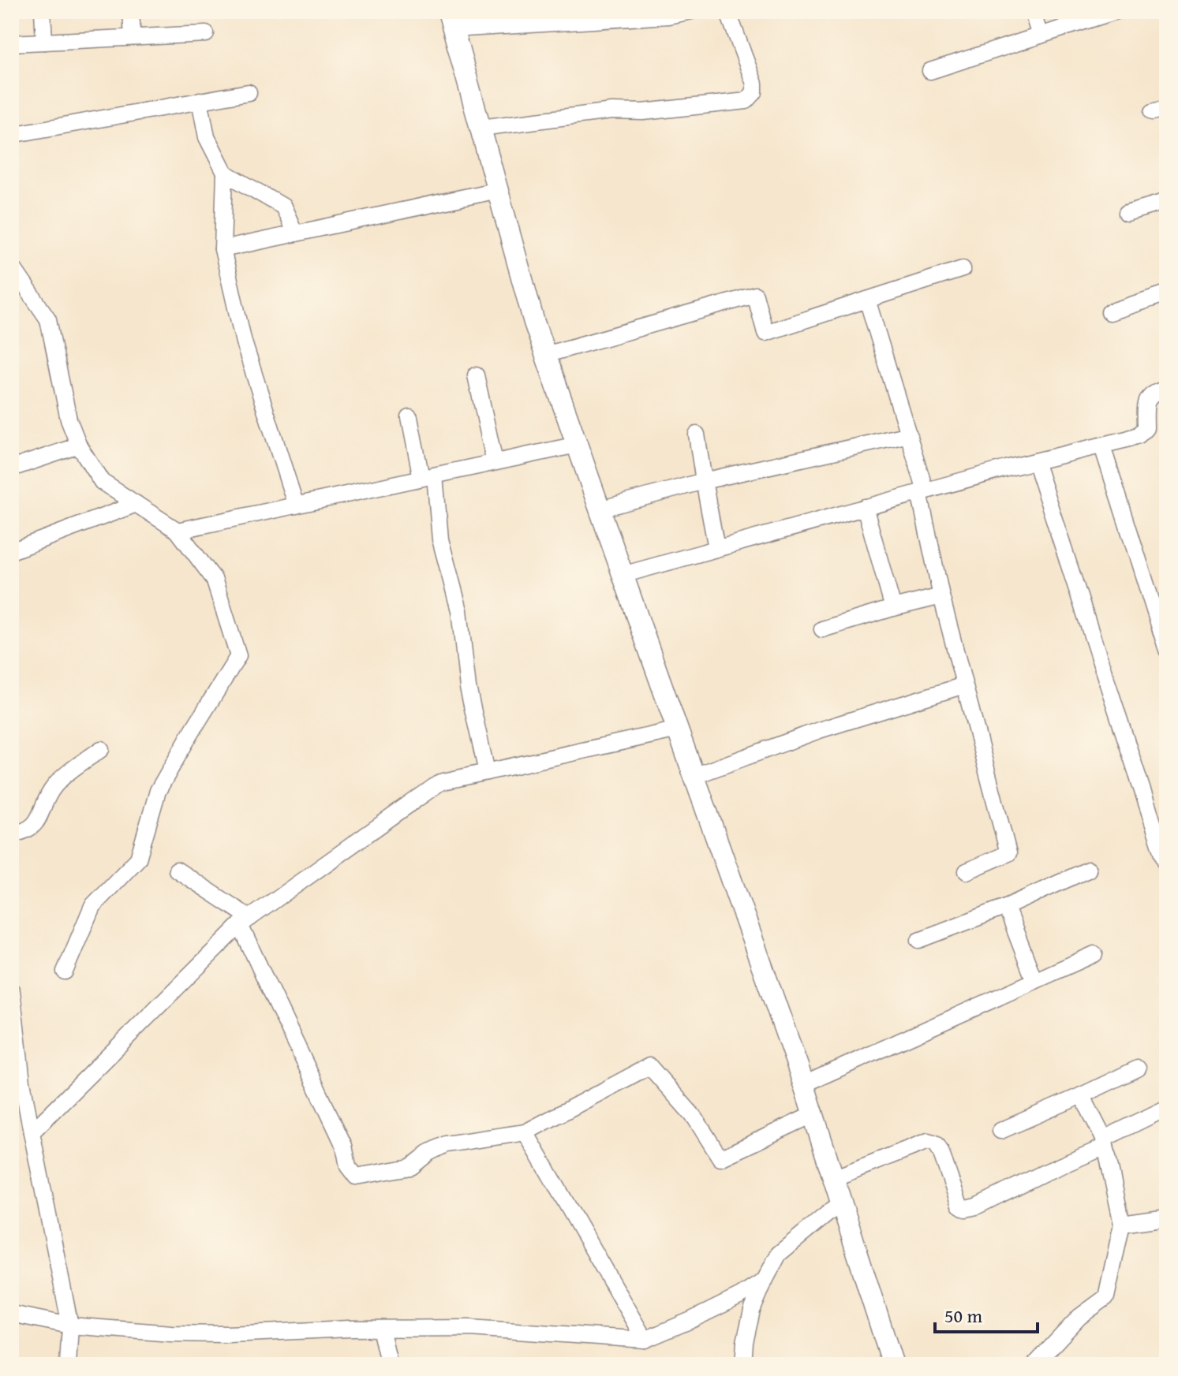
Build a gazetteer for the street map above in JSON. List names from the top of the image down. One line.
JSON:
{"scale_bar":"50 m"}
